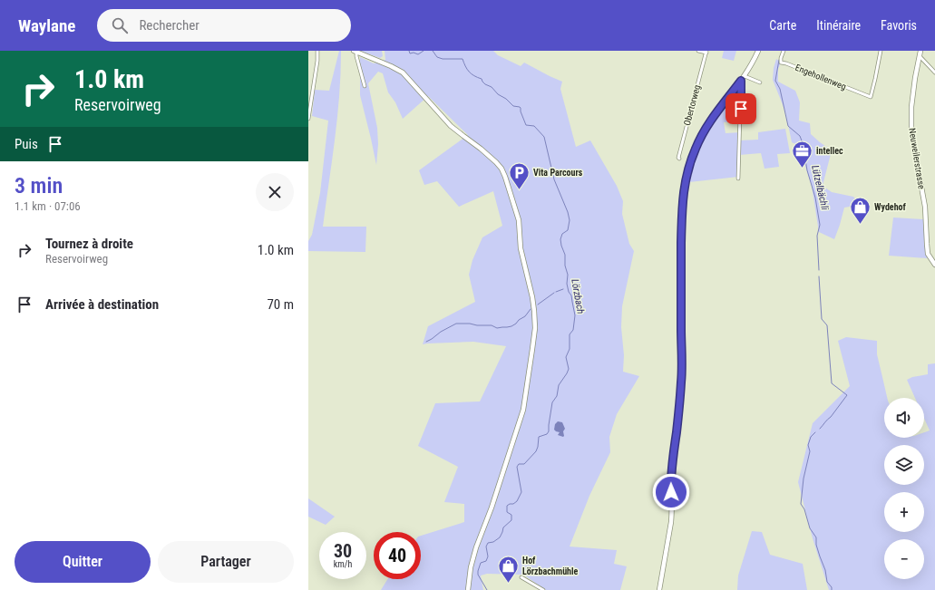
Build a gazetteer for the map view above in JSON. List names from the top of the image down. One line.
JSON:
{"streets":{"street":["Engehollenweg","Obertorweg","Neuweilerstrasse"]},"water":["Lützelbächli","Lörzbach"],"places":{"office":["intellec"],"parking":["Vita Parcours"],"shop":["Wydehof","Hof Lörzbachmühle"]},"page":{"header":"Waylane","search":"Rechercher","nav":["Carte","Itinéraire","Favoris"],"turn":["1.0 km","Reservoirweg"],"then":"Puis","heading":["3 min","1.1 km · 07:06"],"list":[{"name":"Tournez à droite","note":"Reservoirweg","value":"1.0 km"},{"name":"Arrivée à destination","value":"70 m"}],"map_buttons":["+","−"],"speed":"30 km/h","limit":"40","buttons":["Quitter","Partager"]}}
